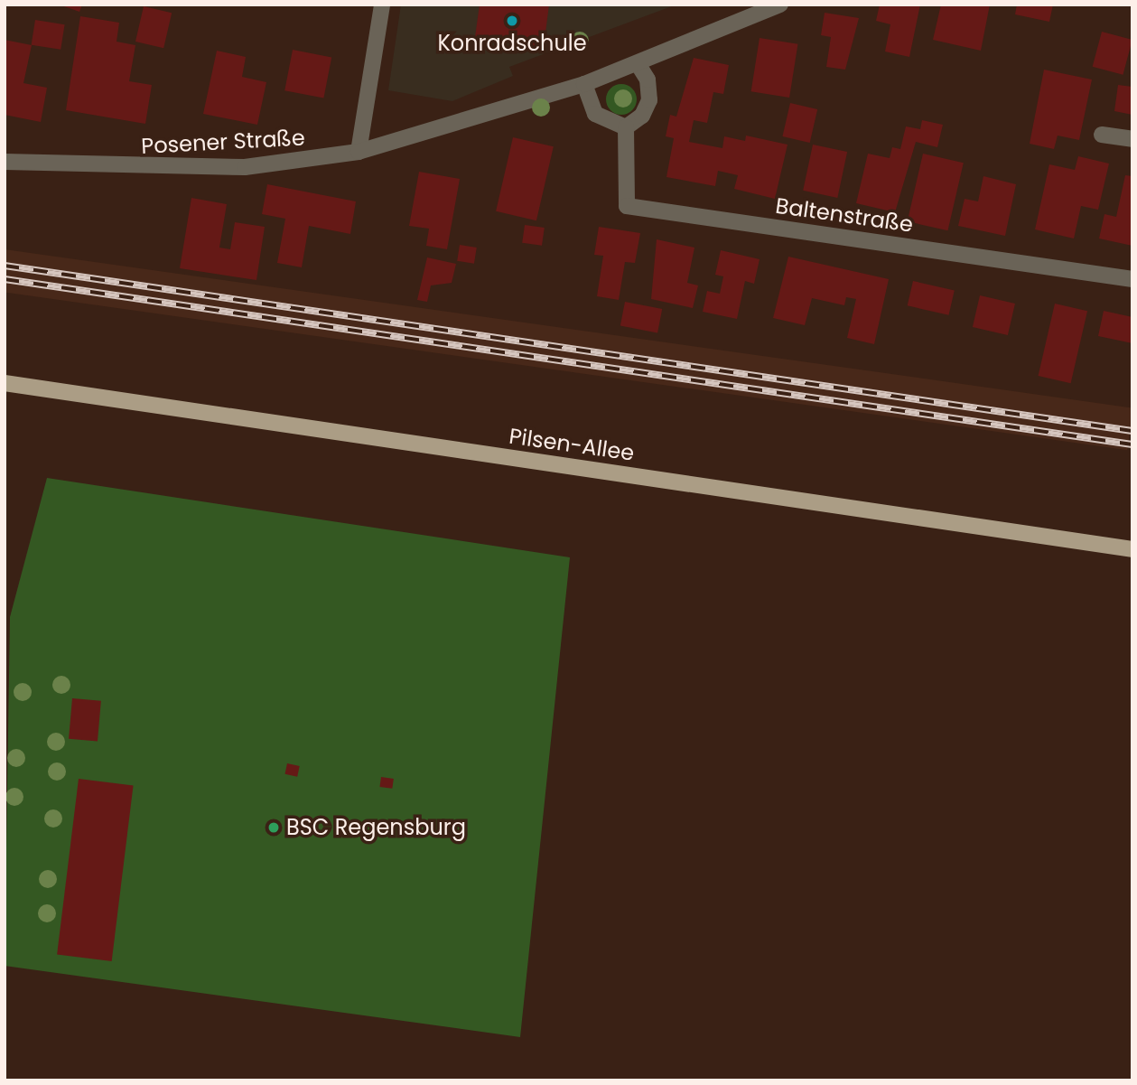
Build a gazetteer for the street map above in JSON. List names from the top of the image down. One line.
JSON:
{"streets":{"main road":["Pilsen-Allee"],"street":["Posener Straße","Baltenstraße"]},"places":["Konradschule","BSC Regensburg"]}
